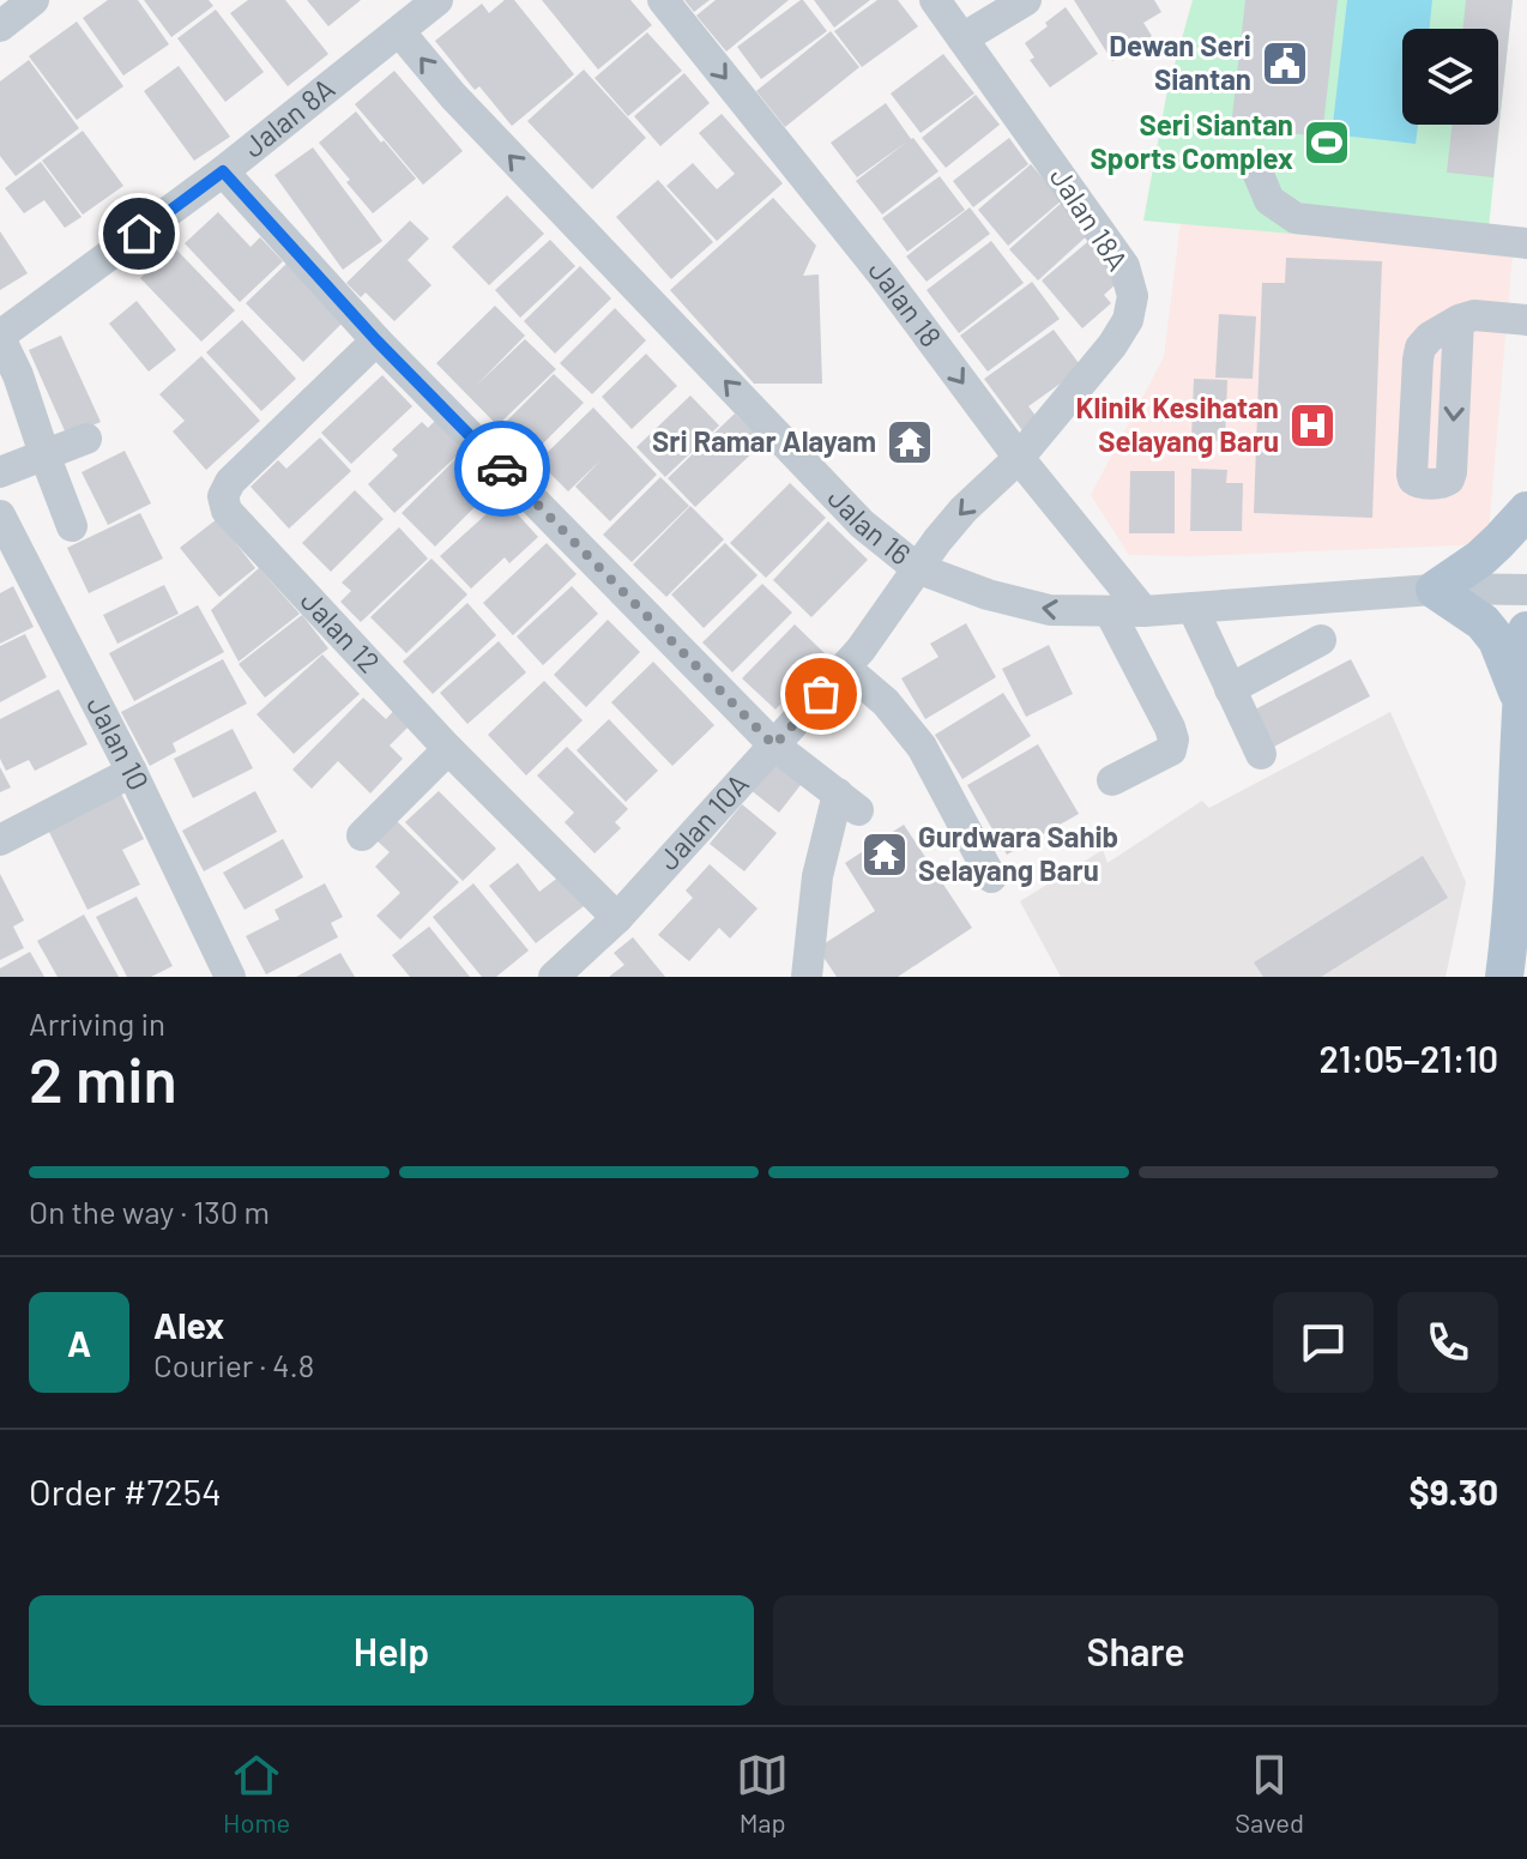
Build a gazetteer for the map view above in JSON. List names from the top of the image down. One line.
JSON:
{"streets":{"street":["Jalan 8A","Jalan 18A","Jalan 18","Jalan 16","Jalan 12","Jalan 10","Jalan 10A"]},"crossings":[["Jalan 8A","Jalan 16"],["Jalan 18A","Jalan 18"],["Jalan 18A","Jalan 16"],["Jalan 18A","Jalan 10A"],["Jalan 18","Jalan 16"],["Jalan 16","Jalan 10A"],["Jalan 12","Jalan 10A"]],"one_way":["Jalan 18"],"places":{"public building":["Dewan Seri Siantan"],"sports":["Seri Siantan Sports Complex"],"hospital":["Klinik Kesihatan Selayang Baru"],"temple":["Sri Ramar Alayam","Gurdwara Sahib Selayang Baru"]},"page":{"heading":["2 min","Arriving in","21:05–21:10"],"panel":["Alex","Courier · 4.8","Order #7254","$9.30"],"bar":"On the way · 130 m","round":"A","buttons":["Help","Share"],"tabs":["Home","Map","Saved"]}}
